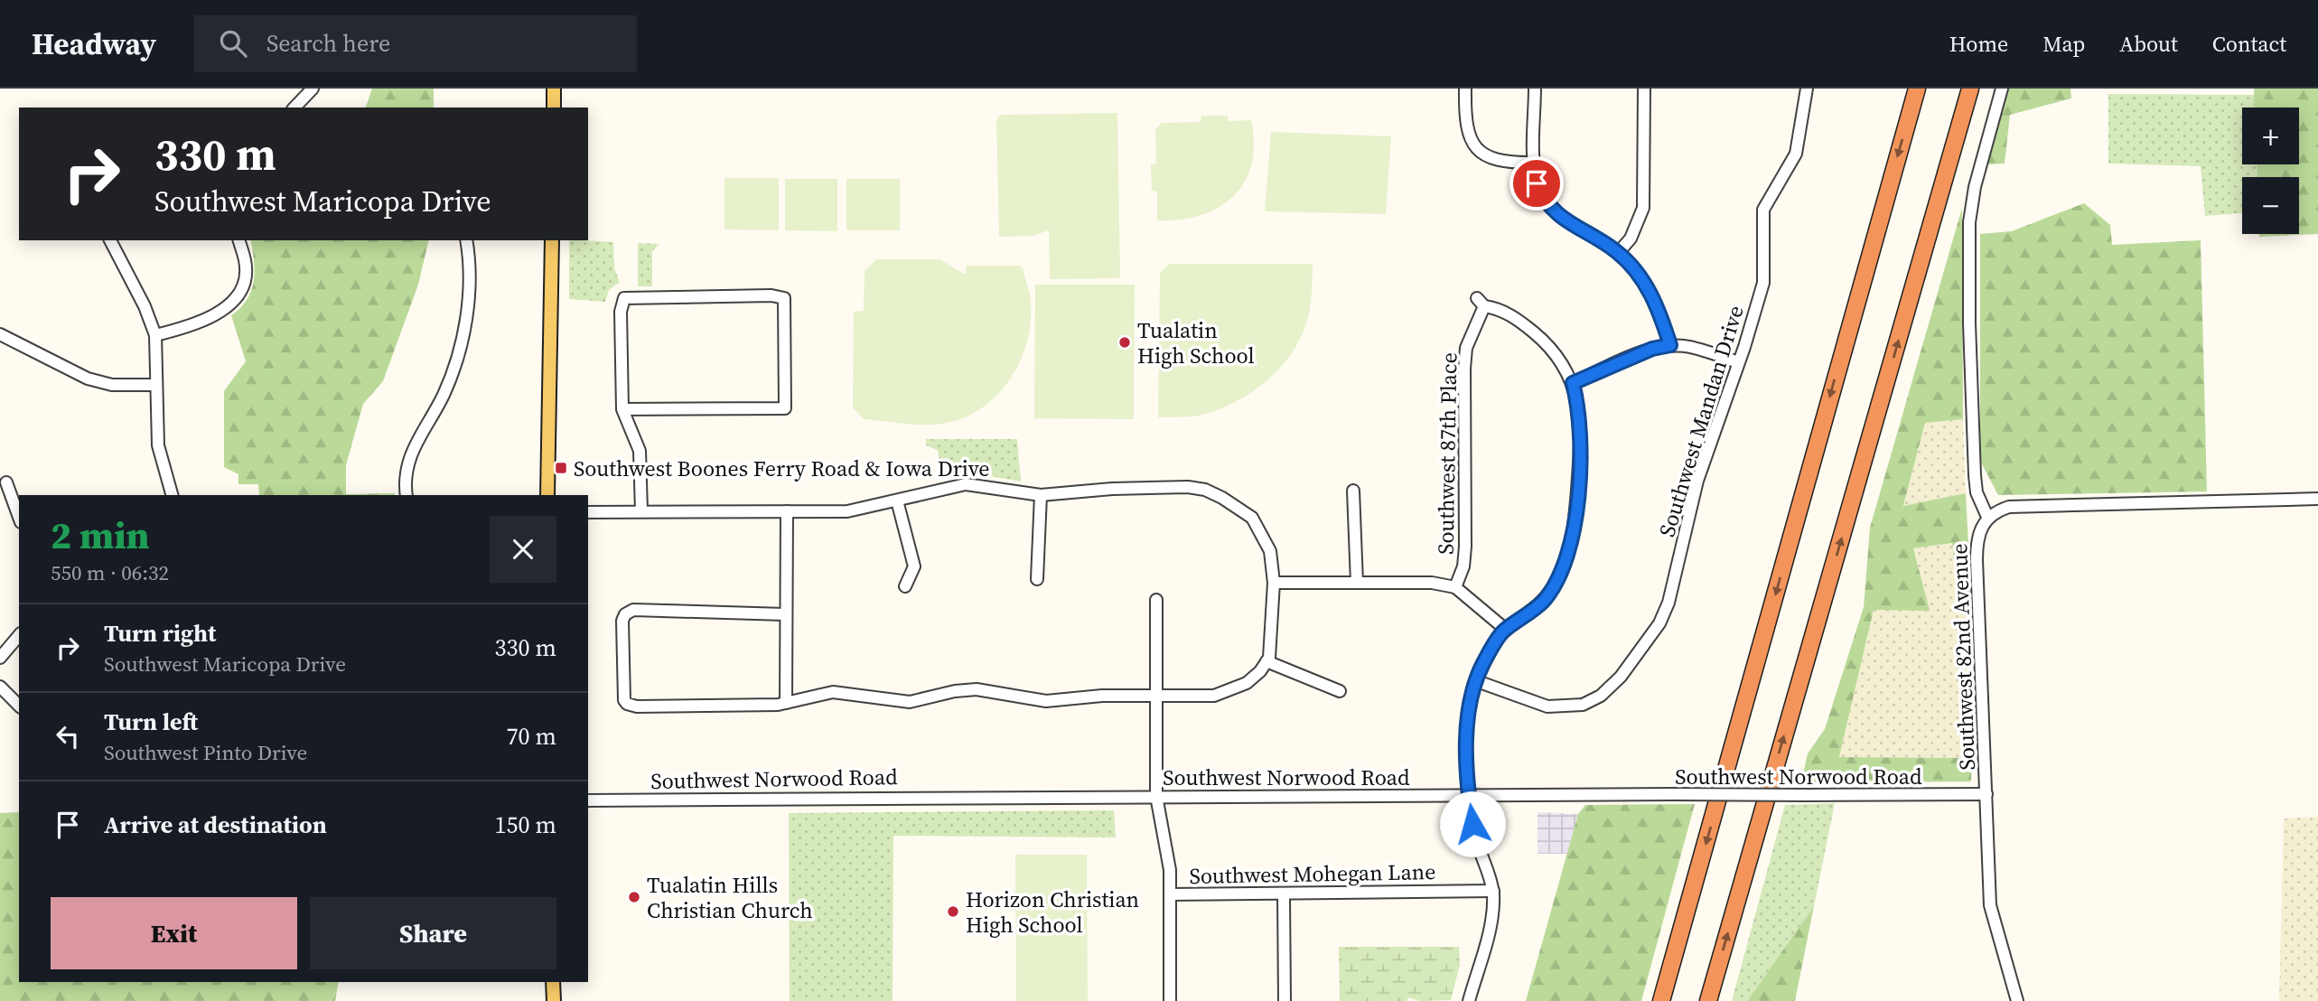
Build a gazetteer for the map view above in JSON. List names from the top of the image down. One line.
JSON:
{"streets":{"street":["Southwest Mandan Drive","Southwest 87th Place","Southwest 82nd Avenue","Southwest Norwood Road","Southwest Mohegan Lane"]},"crossings":[["Southwest 82nd Avenue","Southwest Norwood Road"]],"places":{"other":["Tualatin High School","Tualatin Hills Christian Church","Horizon Christian High School"],"transit":["Southwest Boones Ferry Road & Iowa Drive"]},"page":{"header":"Headway","search":"Search here","nav":["Home","Map","About","Contact"],"map_buttons":["+","−"],"turn":["330 m","Southwest Maricopa Drive"],"heading":["2 min","550 m · 06:32"],"list":[{"name":"Turn right","note":"Southwest Maricopa Drive","value":"330 m"},{"name":"Turn left","note":"Southwest Pinto Drive","value":"70 m"},{"name":"Arrive at destination","value":"150 m"}],"buttons":["Exit","Share"]}}
